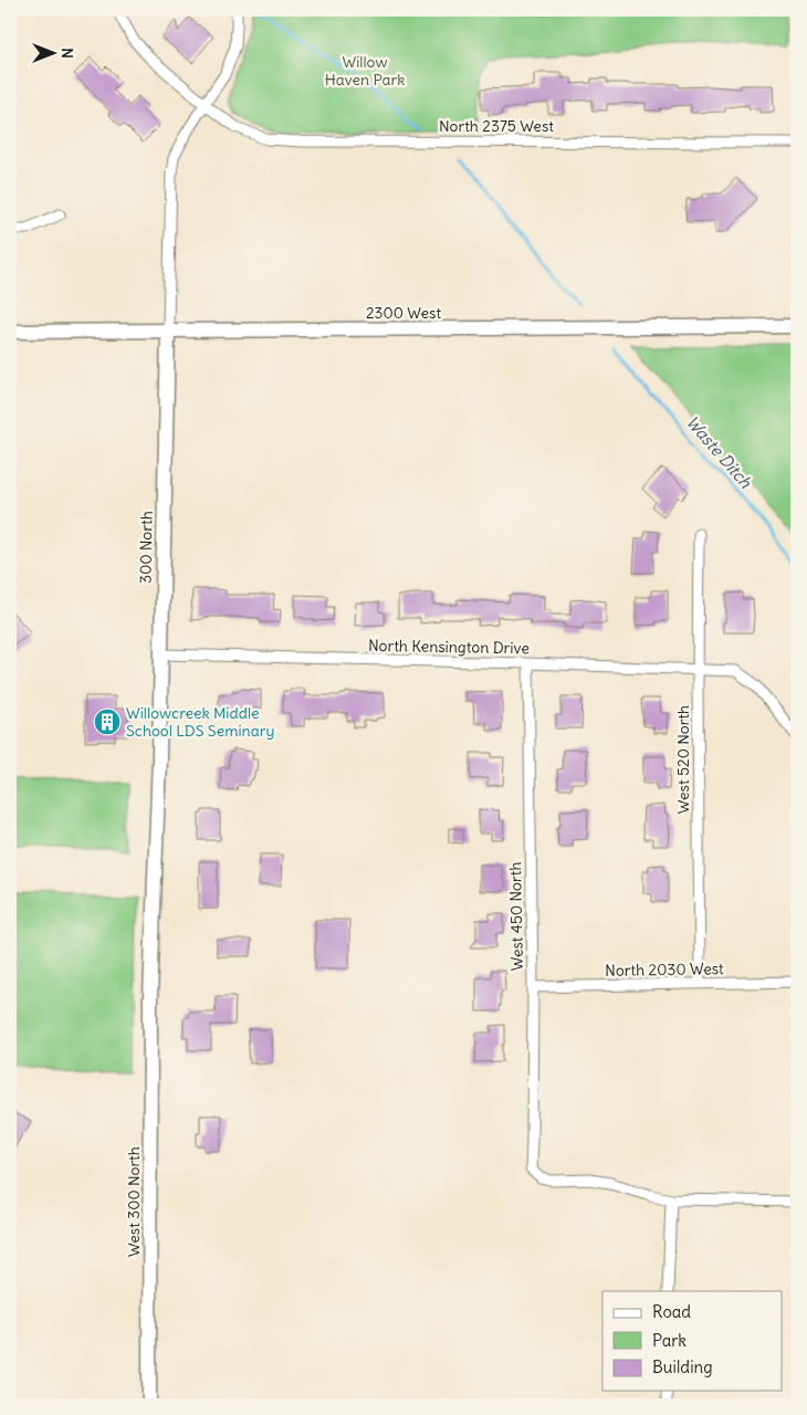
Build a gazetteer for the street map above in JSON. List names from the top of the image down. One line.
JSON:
{"streets":{"street":["North 2375 West","2300 West","300 North","North Kensington Drive","West 520 North","West 450 North","North 2030 West","West 300 North"]},"crossings":[["North 2375 West","300 North"],["2300 West","300 North"],["300 North","North Kensington Drive"],["300 North","West 300 North"],["North Kensington Drive","West 520 North"],["North Kensington Drive","West 450 North"],["West 520 North","North 2030 West"],["West 450 North","North 2030 West"]],"water":["Waste Ditch"],"parks":["Willow Haven Park"],"places":{"building":["Willowcreek Middle School LDS Seminary"]},"legend":["Road","Park","Building"],"north":"right"}
